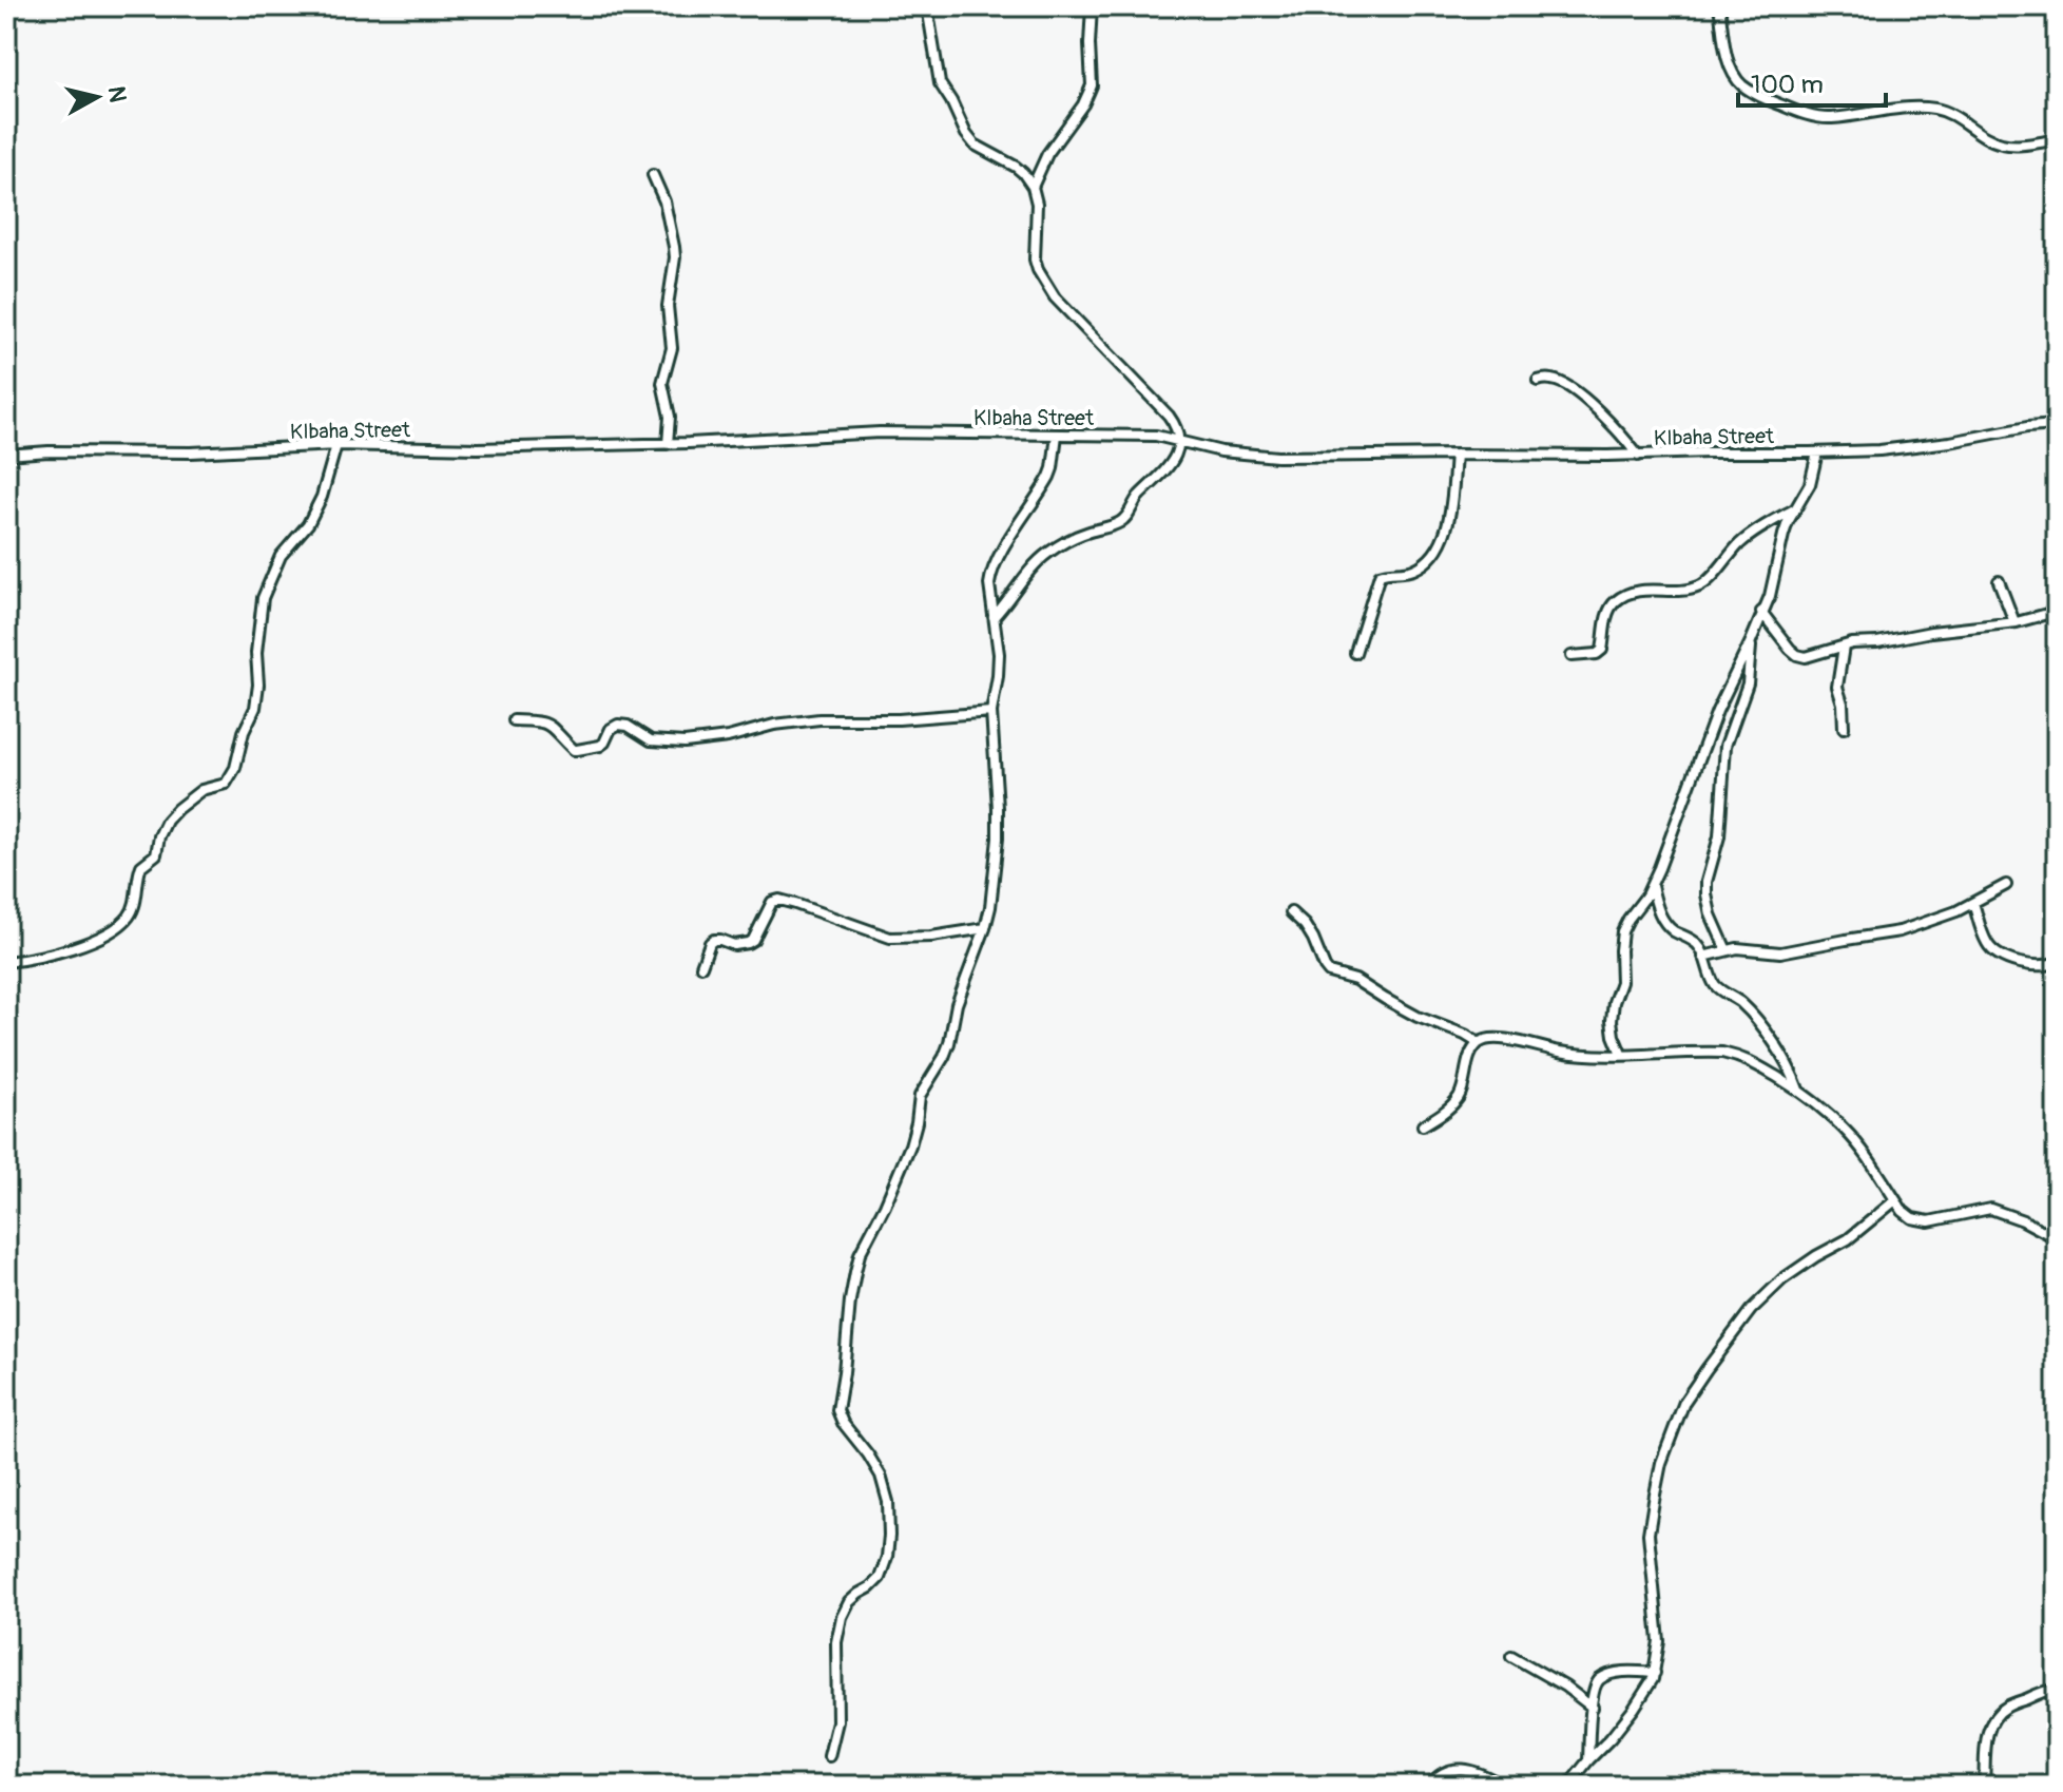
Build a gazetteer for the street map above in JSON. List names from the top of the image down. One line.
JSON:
{"streets":{"street":["KIbaha Street"]},"scale_bar":"100 m","north":"right"}
